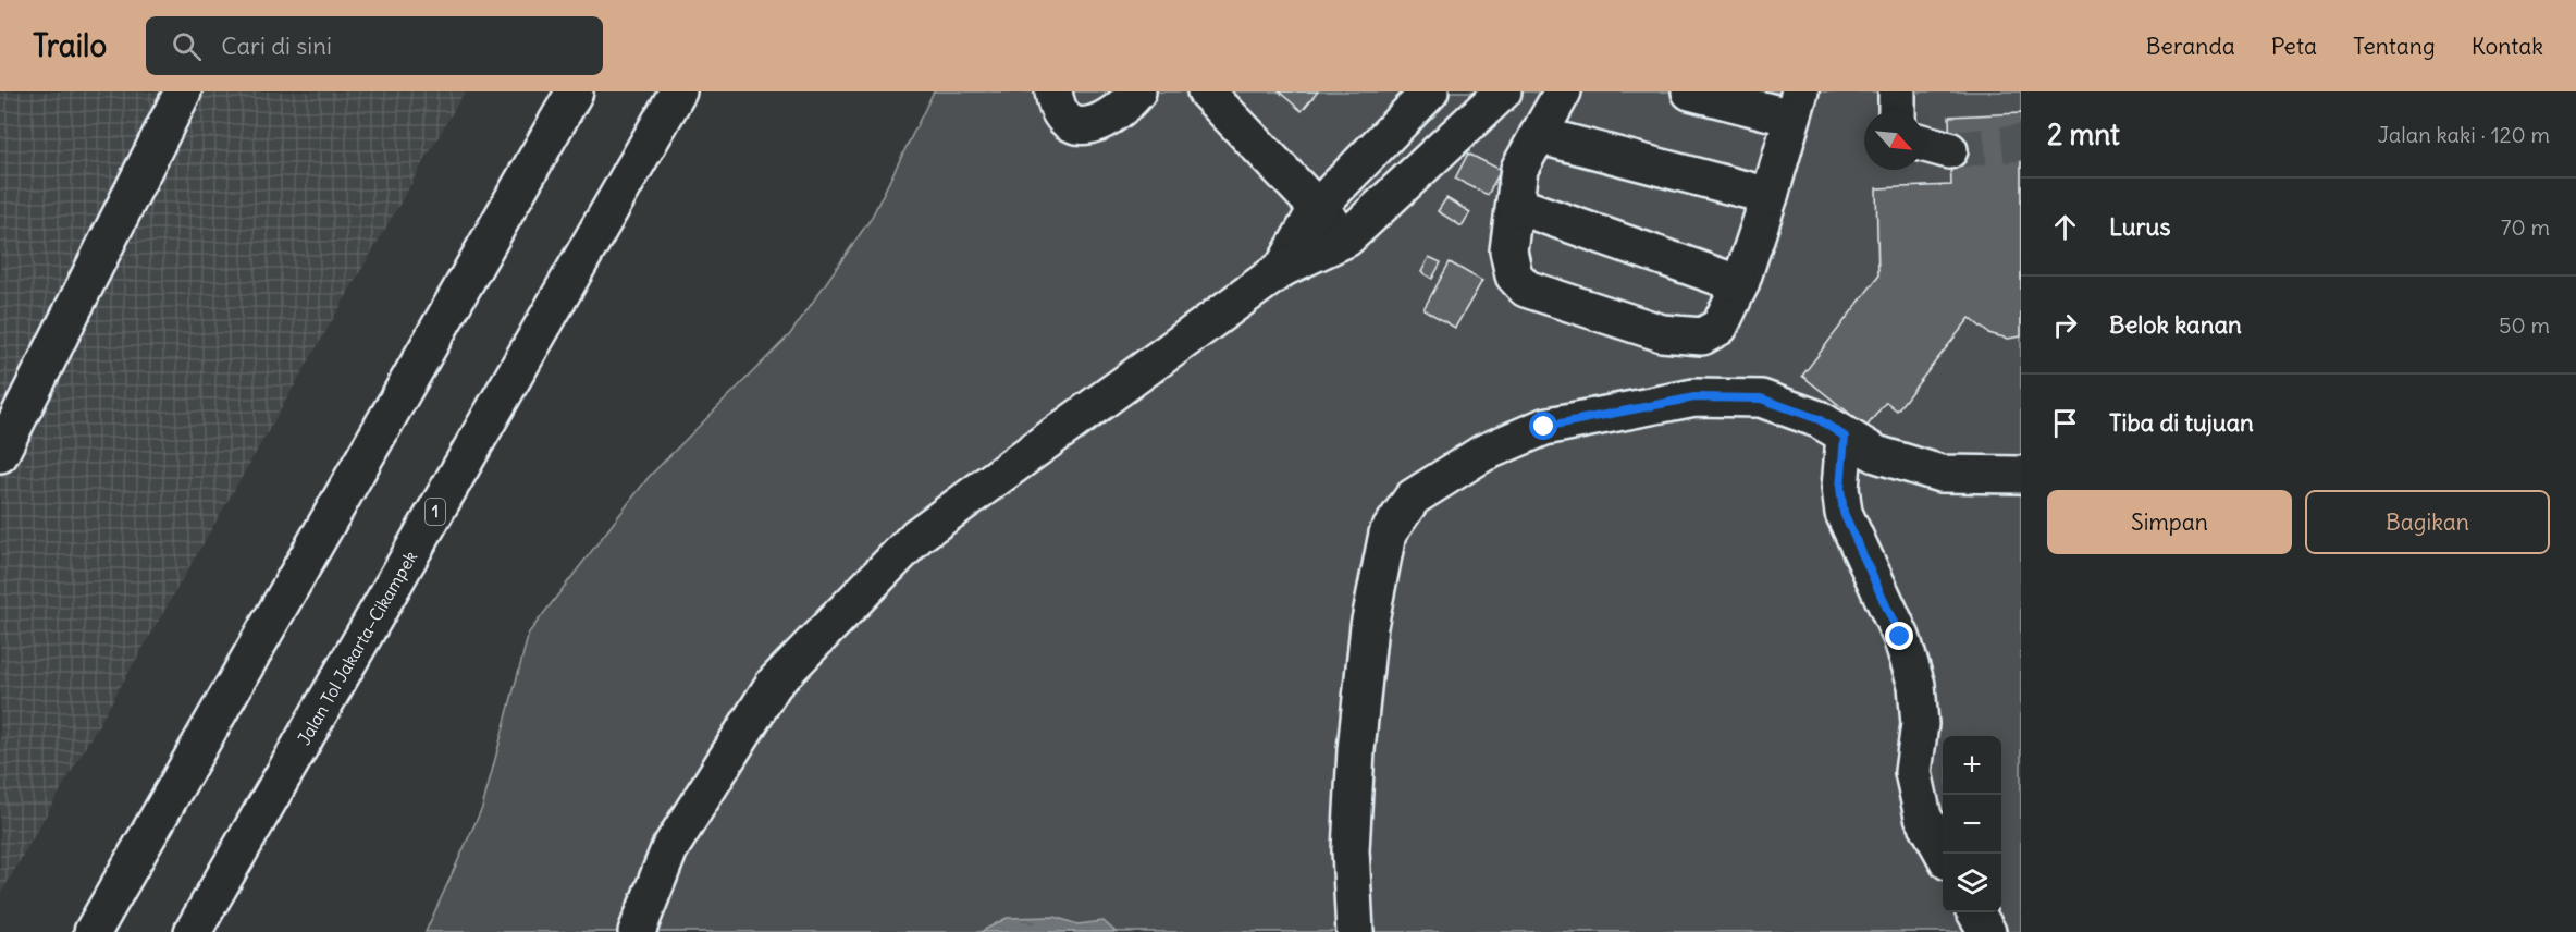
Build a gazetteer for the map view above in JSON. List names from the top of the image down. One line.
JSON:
{"streets":{"main road":["1","Jalan Tol Jakarta–Cikampek"]},"north":"bottom right","page":{"header":"Trailo","search":"Cari di sini","nav":["Beranda","Peta","Tentang","Kontak"],"heading":["2 mnt","Jalan kaki · 120 m"],"list":[["Lurus","70 m"],["Belok kanan","50 m"],"Tiba di tujuan"],"buttons":["Simpan","Bagikan"],"map_buttons":["+","−"]}}
